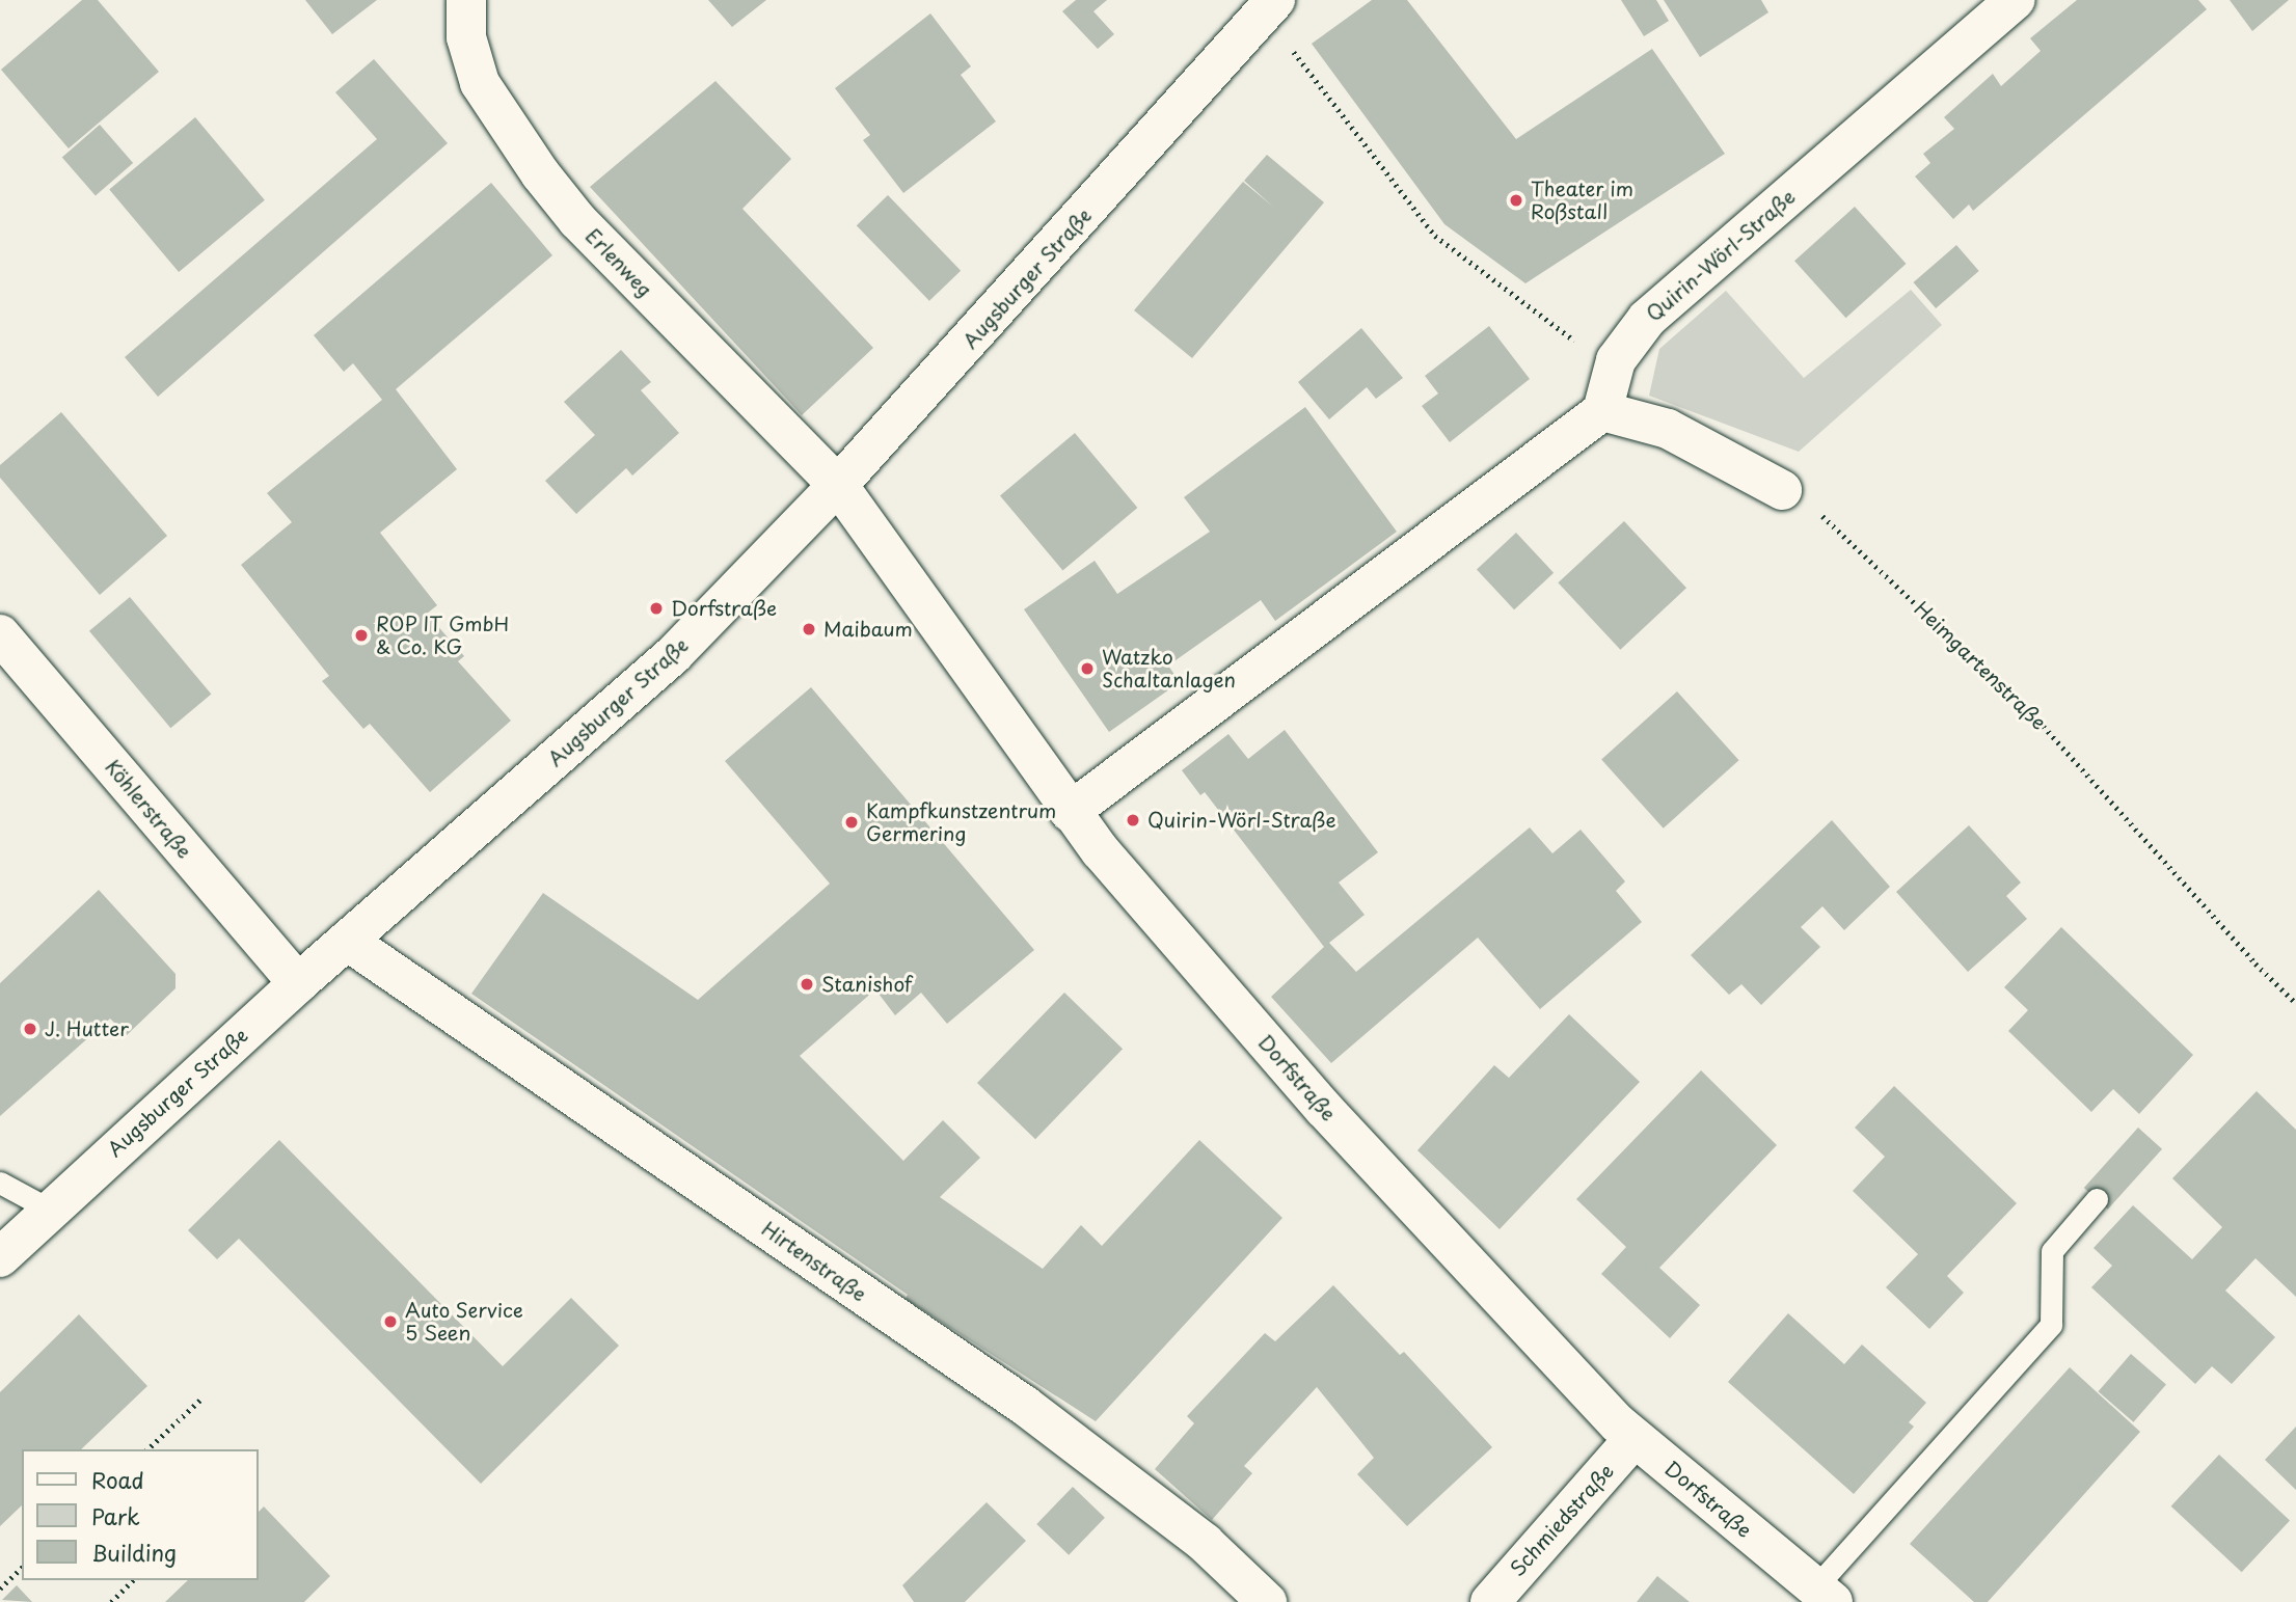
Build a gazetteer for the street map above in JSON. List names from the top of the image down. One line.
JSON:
{"streets":{"street":["Quirin-Wörl-Straße","Erlenweg","Augsburger Straße","Köhlerstraße","Dorfstraße","Hirtenstraße","Schmiedstraße"],"path":["Heimgartenstraße"]},"crossings":[["Erlenweg","Augsburger Straße"],["Erlenweg","Dorfstraße"],["Augsburger Straße","Köhlerstraße"],["Augsburger Straße","Dorfstraße"],["Augsburger Straße","Hirtenstraße"],["Dorfstraße","Schmiedstraße"]],"places":["Theater im Roßstall","Dorfstraße","Maibaum","ROP IT GmbH & Co. KG","Watzko Schaltanlagen","Quirin-Wörl-Straße","Kampfkunstzentrum Germering","Stanishof","J. Hutter","Auto Service 5 Seen"],"legend":["Road","Park","Building"]}
